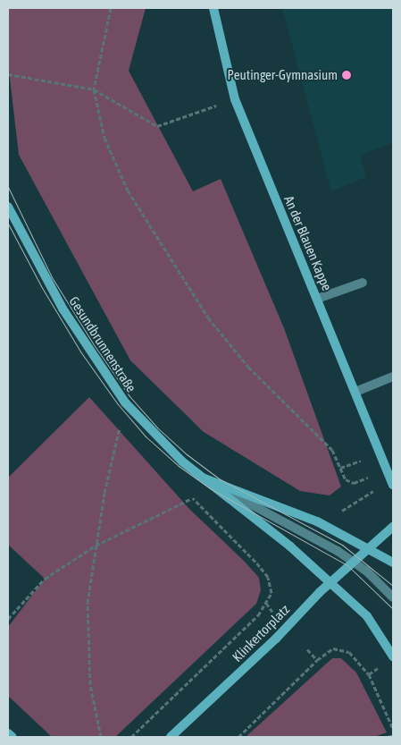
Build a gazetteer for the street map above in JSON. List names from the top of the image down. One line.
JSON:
{"streets":{"street":["An der Blauen Kappe","Gesundbrunnenstraße","Klinkertorplatz"]},"crossings":[["Gesundbrunnenstraße","Klinkertorplatz"]],"places":["Peutinger-Gymnasium"]}
